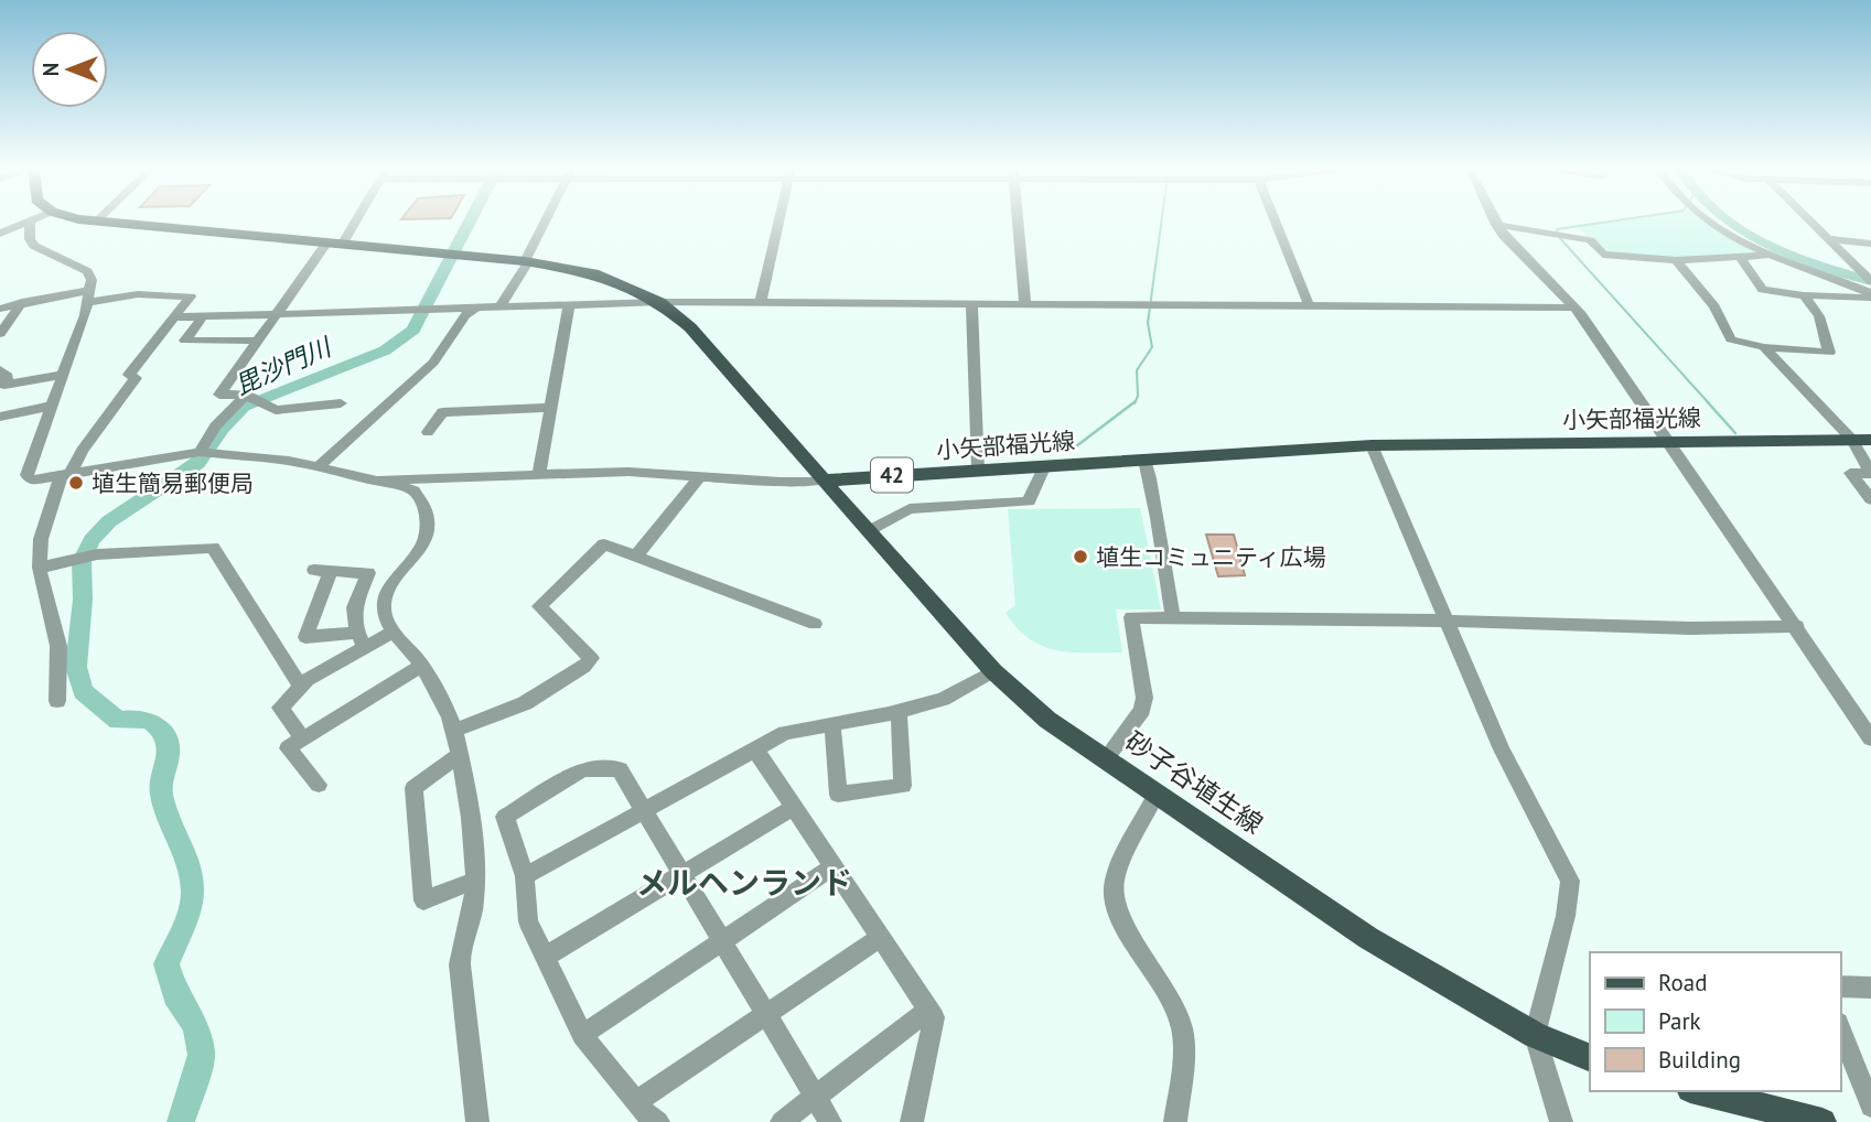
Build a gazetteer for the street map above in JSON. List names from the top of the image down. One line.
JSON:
{"streets":{"main road":["小矢部福光線","42","砂子谷埴生線"]},"crossings":[["小矢部福光線","砂子谷埴生線"]],"districts":["メルヘンランド"],"water":["毘沙門川"],"places":["埴生簡易郵便局","埴生コミュニティ広場"],"legend":["Road","Park","Building"],"north":"left"}
